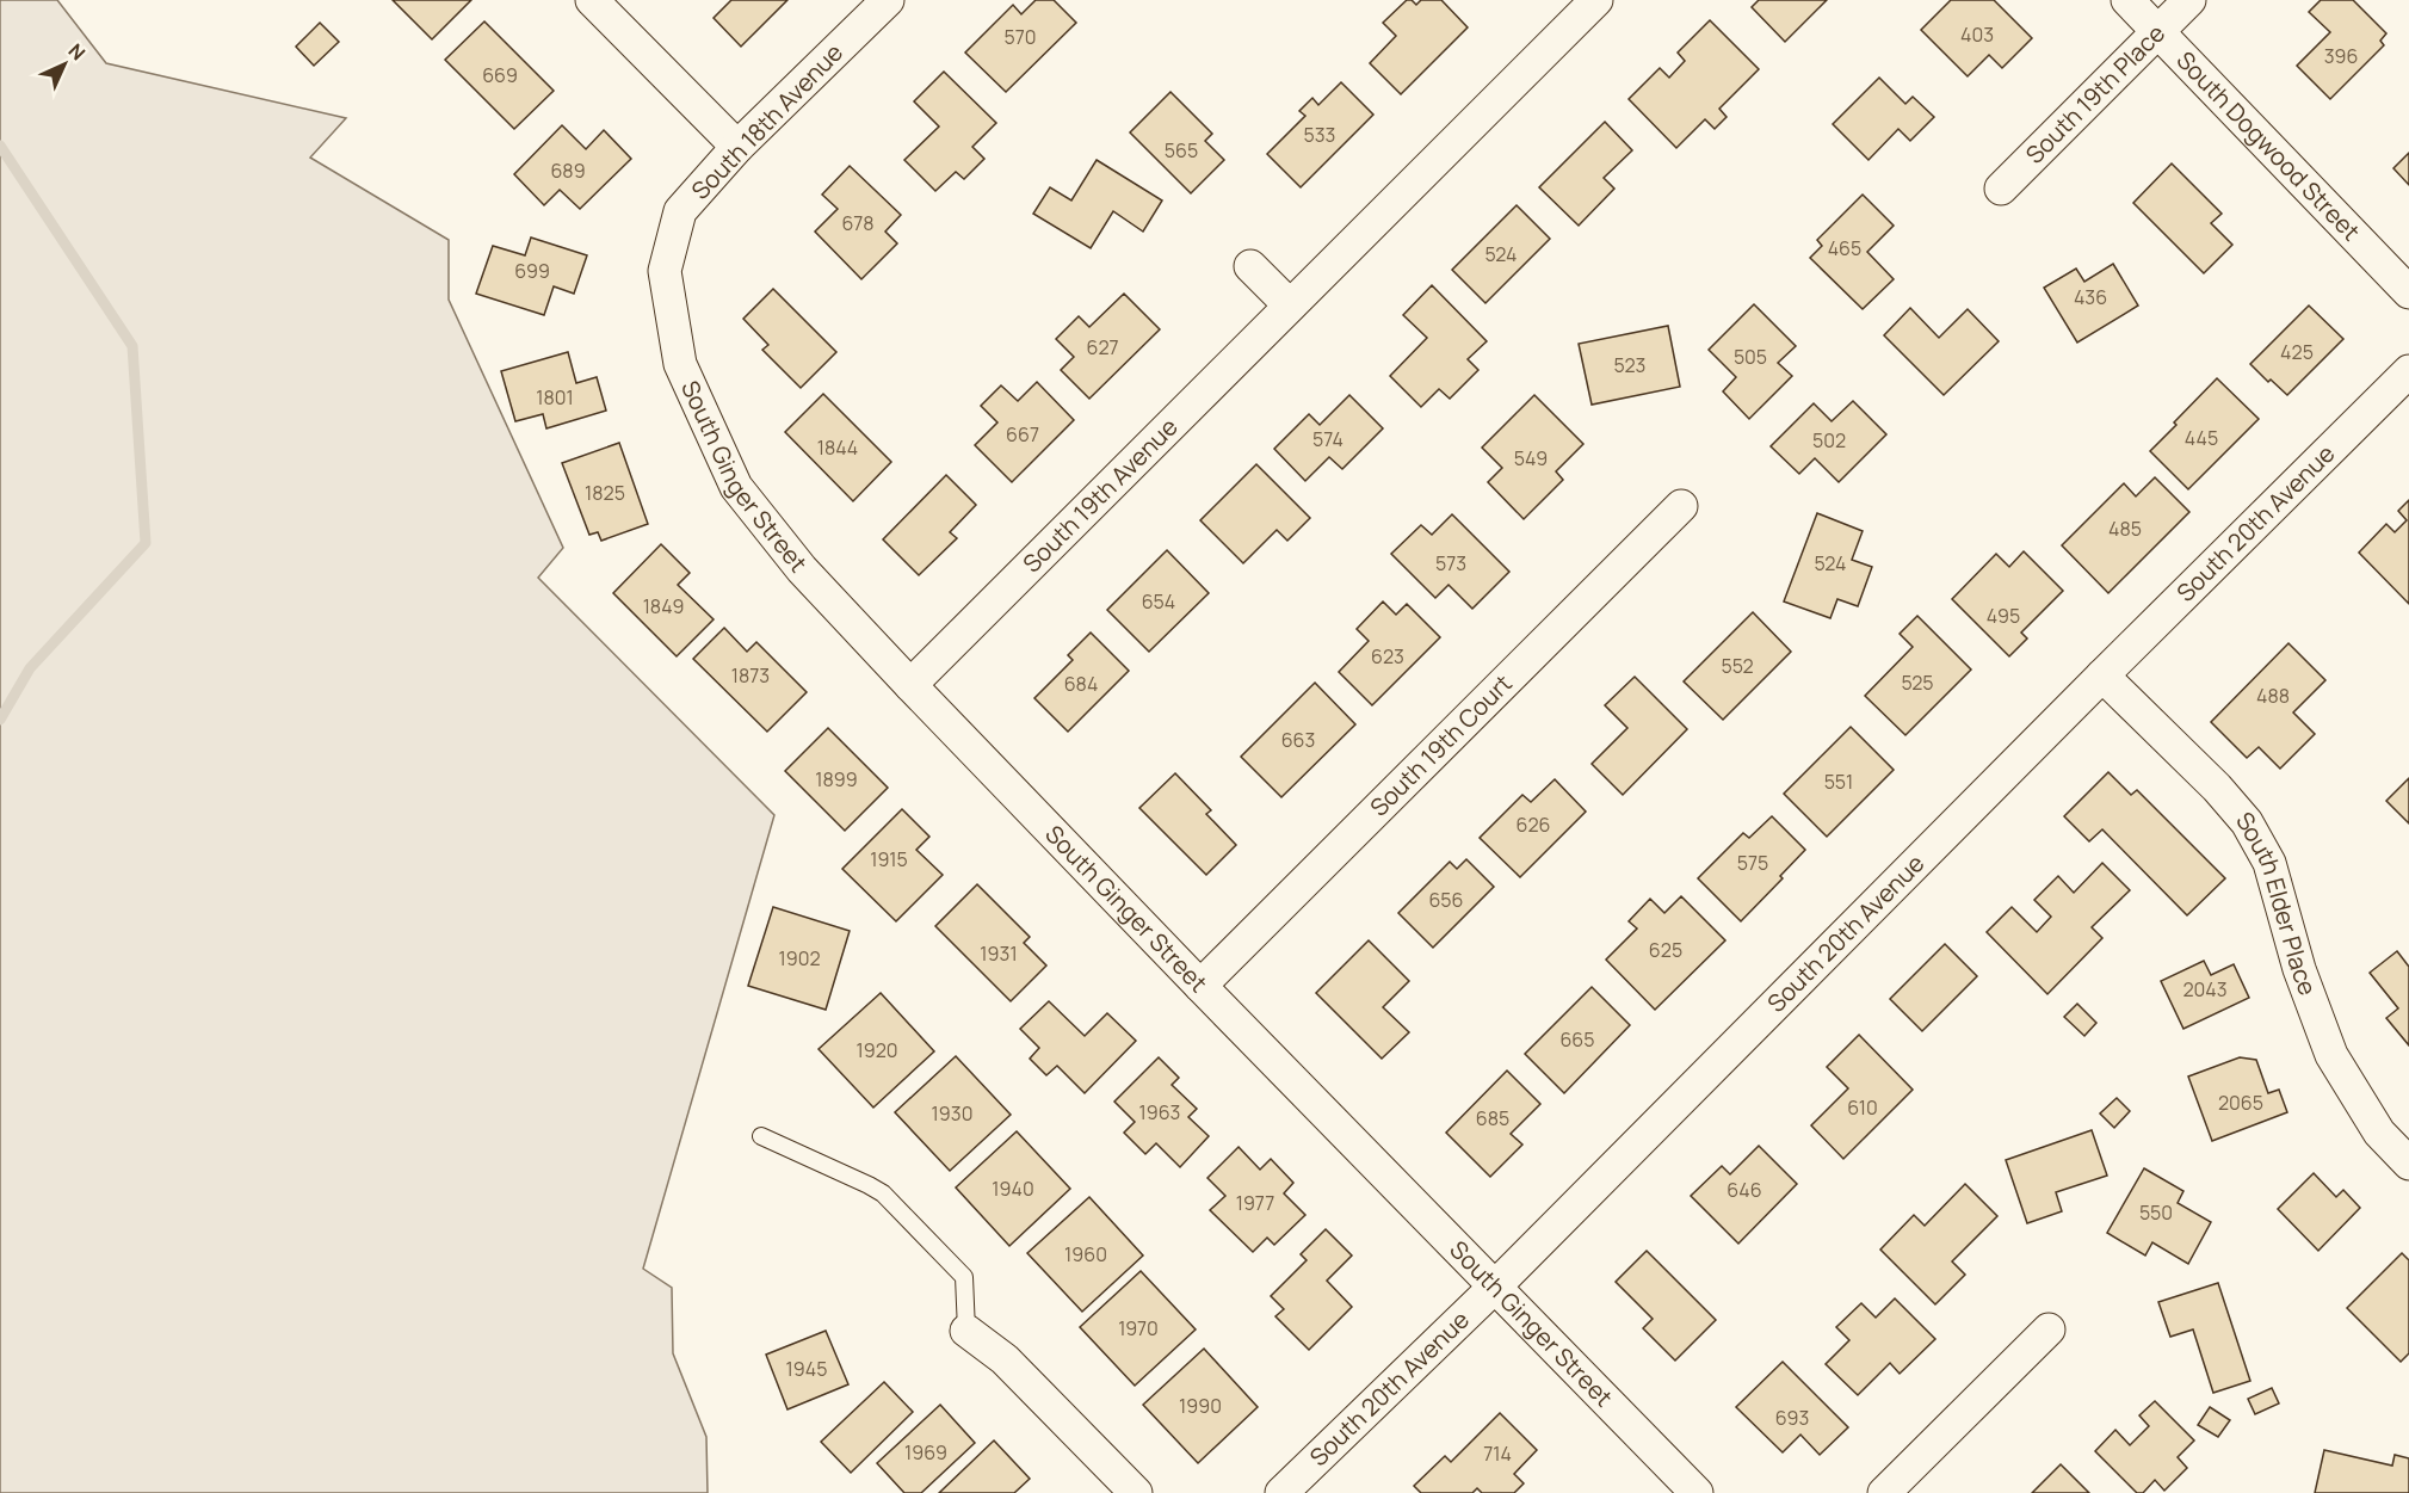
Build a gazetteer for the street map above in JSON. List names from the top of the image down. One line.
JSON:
{"streets":{"street":["South 19th Place","South 18th Avenue","South Dogwood Street","South Ginger Street","South 19th Avenue","South 20th Avenue","South 19th Court","South Elder Place"]},"crossings":[["South 19th Place","South Dogwood Street"],["South 18th Avenue","South Ginger Street"],["South Ginger Street","South 19th Avenue"],["South Ginger Street","South 20th Avenue"],["South Ginger Street","South 19th Court"],["South 20th Avenue","South Elder Place"]],"house_numbers":["403","570","396","669","533","565","689","678","465","524","699","436","627","425","505","523","1801","667","445","574","502","1844","549","1825","485","573","524","654","1849","495","623","552","1873","525","684","488","663","1899","551","626","1915","575","656","625","1931","1902","2043","665","1920","2065","610","1963","1930","685","1940","646","1977","550","1960","1970","1945","1990","693","1969","714"],"north":"top right"}
